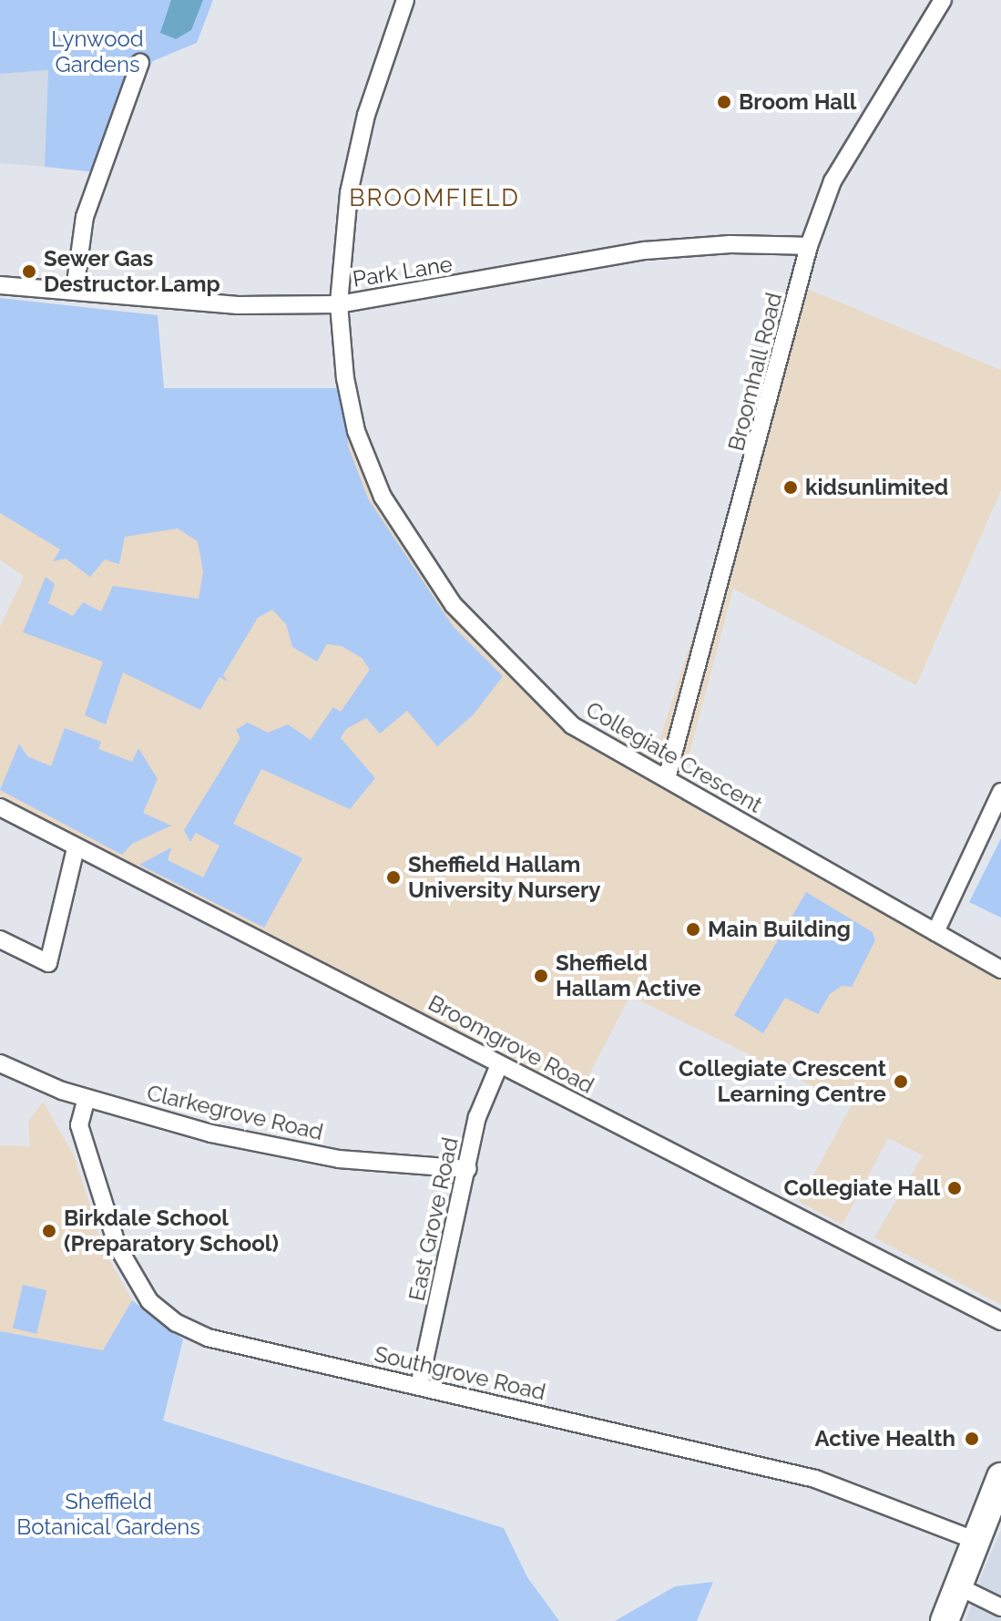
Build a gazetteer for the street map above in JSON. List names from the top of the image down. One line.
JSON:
{"streets":{"street":["Park Lane","Broomhall Road","Collegiate Crescent","Broomgrove Road","Clarkegrove Road","East Grove Road","Southgrove Road"]},"crossings":[["Park Lane","Broomhall Road"],["Park Lane","Collegiate Crescent"],["Broomhall Road","Collegiate Crescent"],["Broomgrove Road","East Grove Road"],["Clarkegrove Road","East Grove Road"],["Clarkegrove Road","Southgrove Road"],["East Grove Road","Southgrove Road"]],"districts":["BROOMFIELD"],"parks":["Lynwood Gardens","Sheffield Botanical Gardens"],"places":["Broom Hall","Sewer Gas Destructor Lamp","kidsunlimited","Sheffield Hallam University Nursery","Main Building","Sheffield Hallam Active","Collegiate Crescent Learning Centre","Collegiate Hall","Birkdale School (Preparatory School)","Active Health"]}
